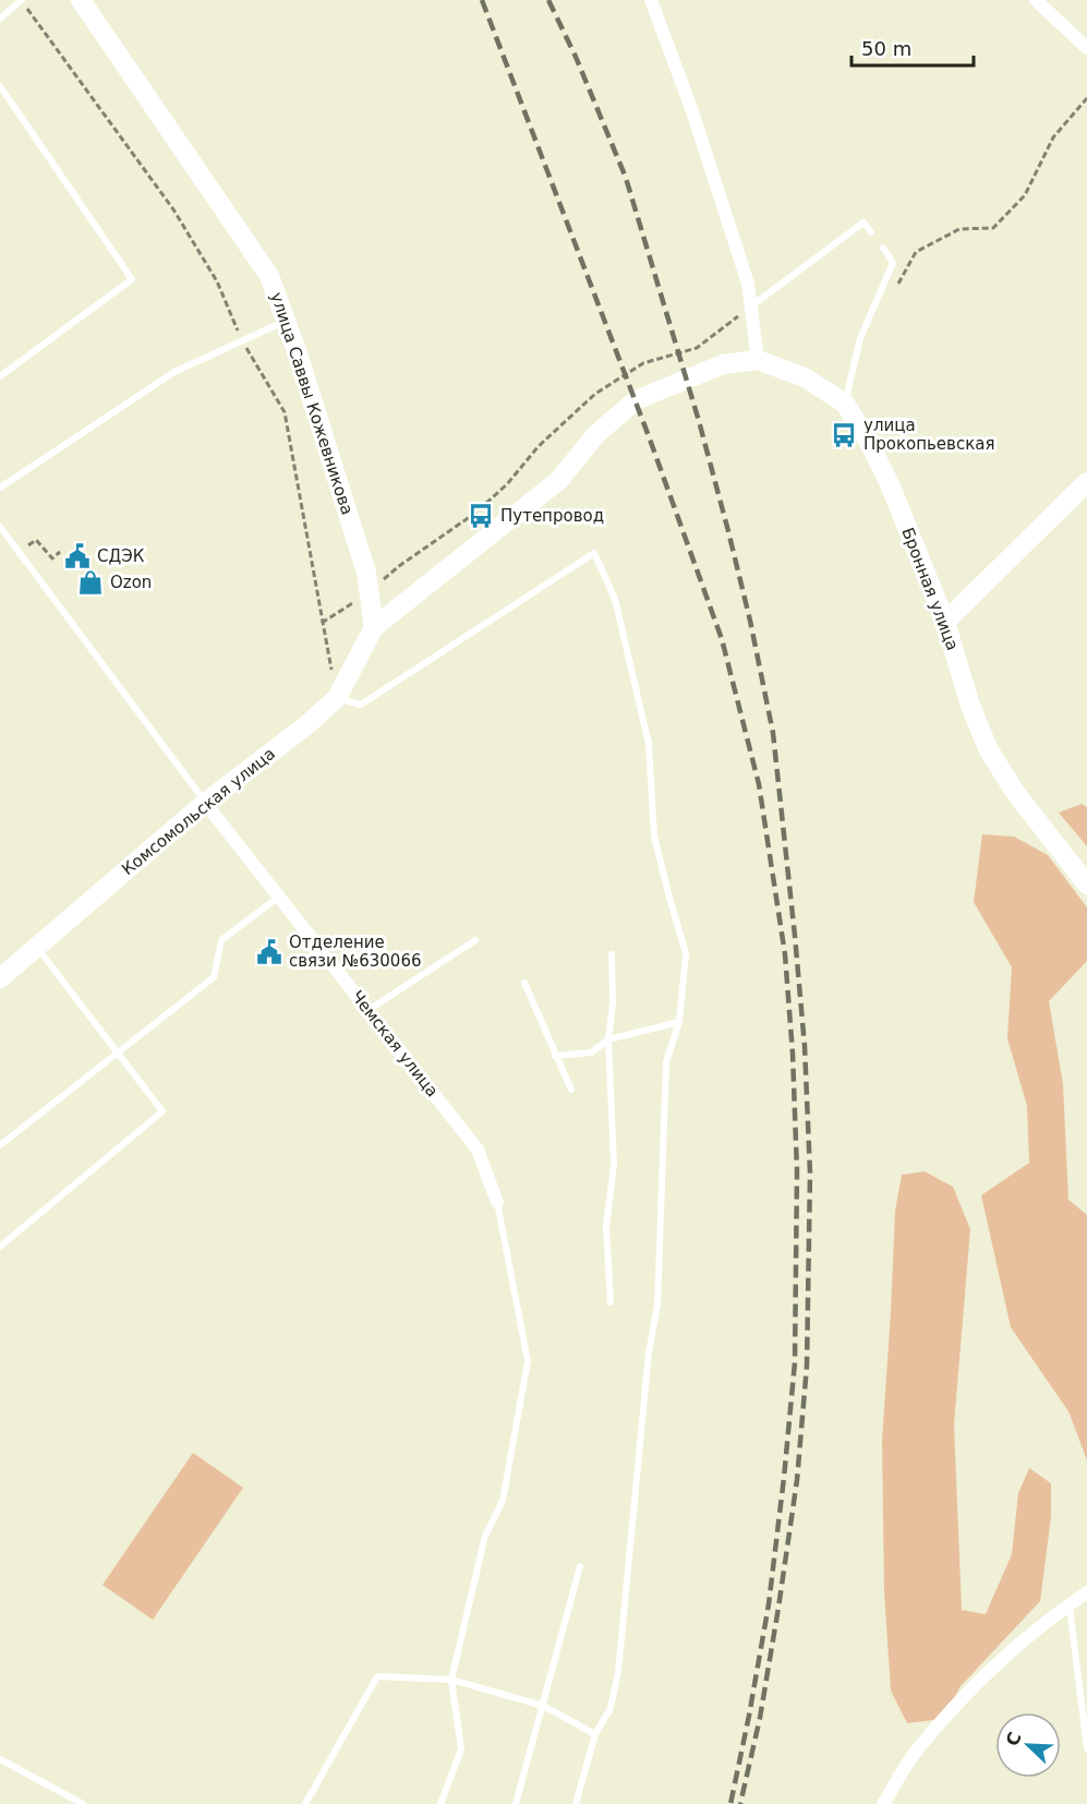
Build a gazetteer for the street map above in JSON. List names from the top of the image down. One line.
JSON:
{"streets":{"main road":["улица Саввы Кожевникова","Бронная улица","Комсомольская улица"],"street":["Чемская улица"]},"crossings":[["улица Саввы Кожевникова","Бронная улица"],["улица Саввы Кожевникова","Комсомольская улица"],["Бронная улица","Комсомольская улица"],["Комсомольская улица","Чемская улица"]],"places":{"bus stop":["улица Прокопьевская","Путепровод"],"public building":["СДЭК","Отделение связи №630066"],"shop":["Ozon"]},"scale_bar":"50 m","north":"top left"}
